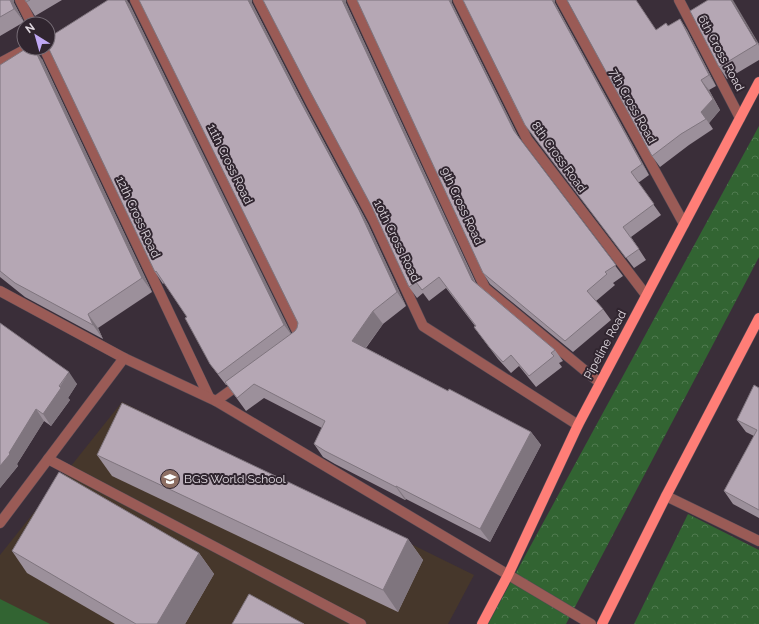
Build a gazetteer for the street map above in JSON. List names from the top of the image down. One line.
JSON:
{"streets":{"main road":["Pipeline Road"],"street":["6th Cross Road","7th Cross Road","8th Cross Road","11th Cross Road","9th Cross Road","12th Cross Road","10th Cross Road"]},"crossings":[["6th Cross Road","Pipeline Road"],["7th Cross Road","Pipeline Road"],["8th Cross Road","Pipeline Road"],["9th Cross Road","Pipeline Road"],["10th Cross Road","Pipeline Road"]],"places":{"school or university":["BGS World School"]},"north":"top left"}
